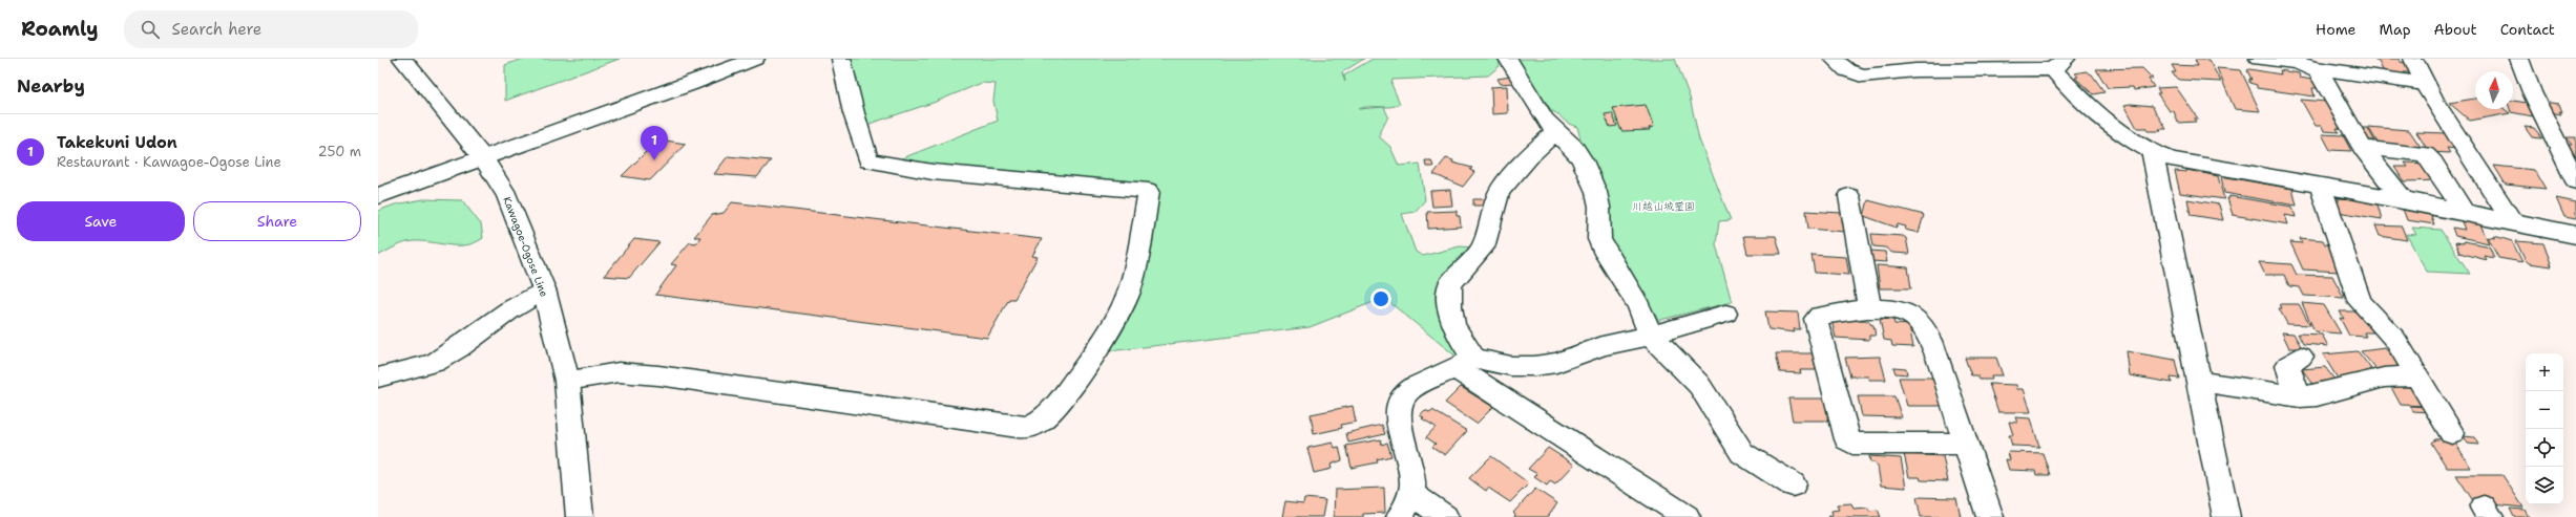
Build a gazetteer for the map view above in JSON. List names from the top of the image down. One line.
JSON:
{"streets":{"street":["Kawagoe-Ogose Line"]},"parks":["川越山城霊園"],"north":"top","page":{"header":"Roamly","search":"Search here","nav":["Home","Map","About","Contact"],"heading":"Nearby","list":[{"mark":"1","name":"Takekuni Udon","note":"Restaurant · Kawagoe-Ogose Line","value":"250 m"}],"pins":"1","buttons":["Save","Share"],"map_buttons":["+","−"]}}
